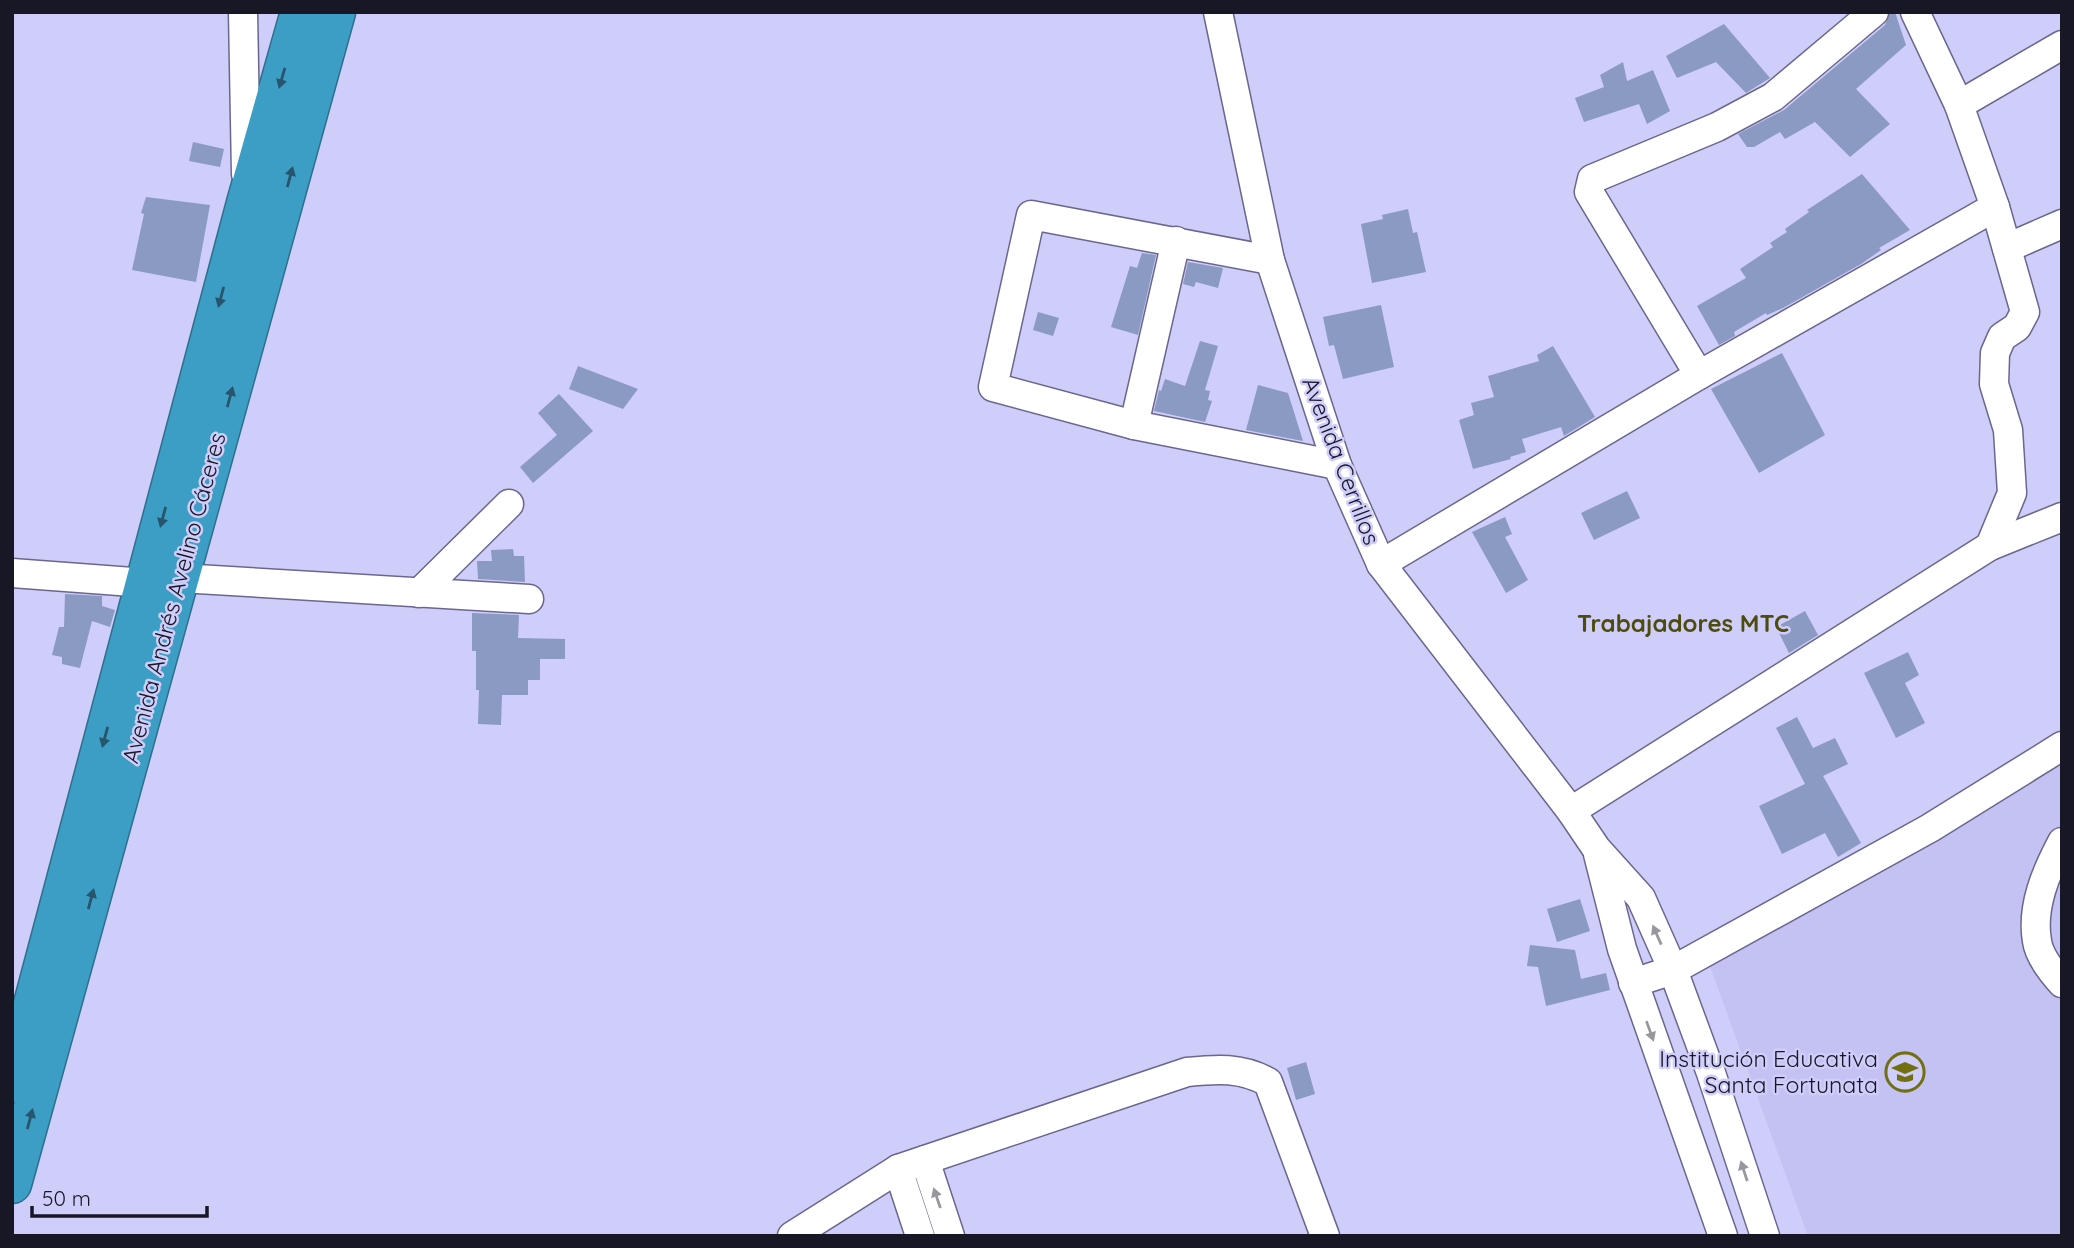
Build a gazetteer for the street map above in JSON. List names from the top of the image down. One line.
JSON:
{"streets":{"highway":["Avenida Andrés Avelino Cáceres"],"street":["Avenida Cerrillos"]},"districts":["Trabajadores MTC"],"places":{"school or university":["Institución Educativa Santa Fortunata"]},"scale_bar":"50 m"}
